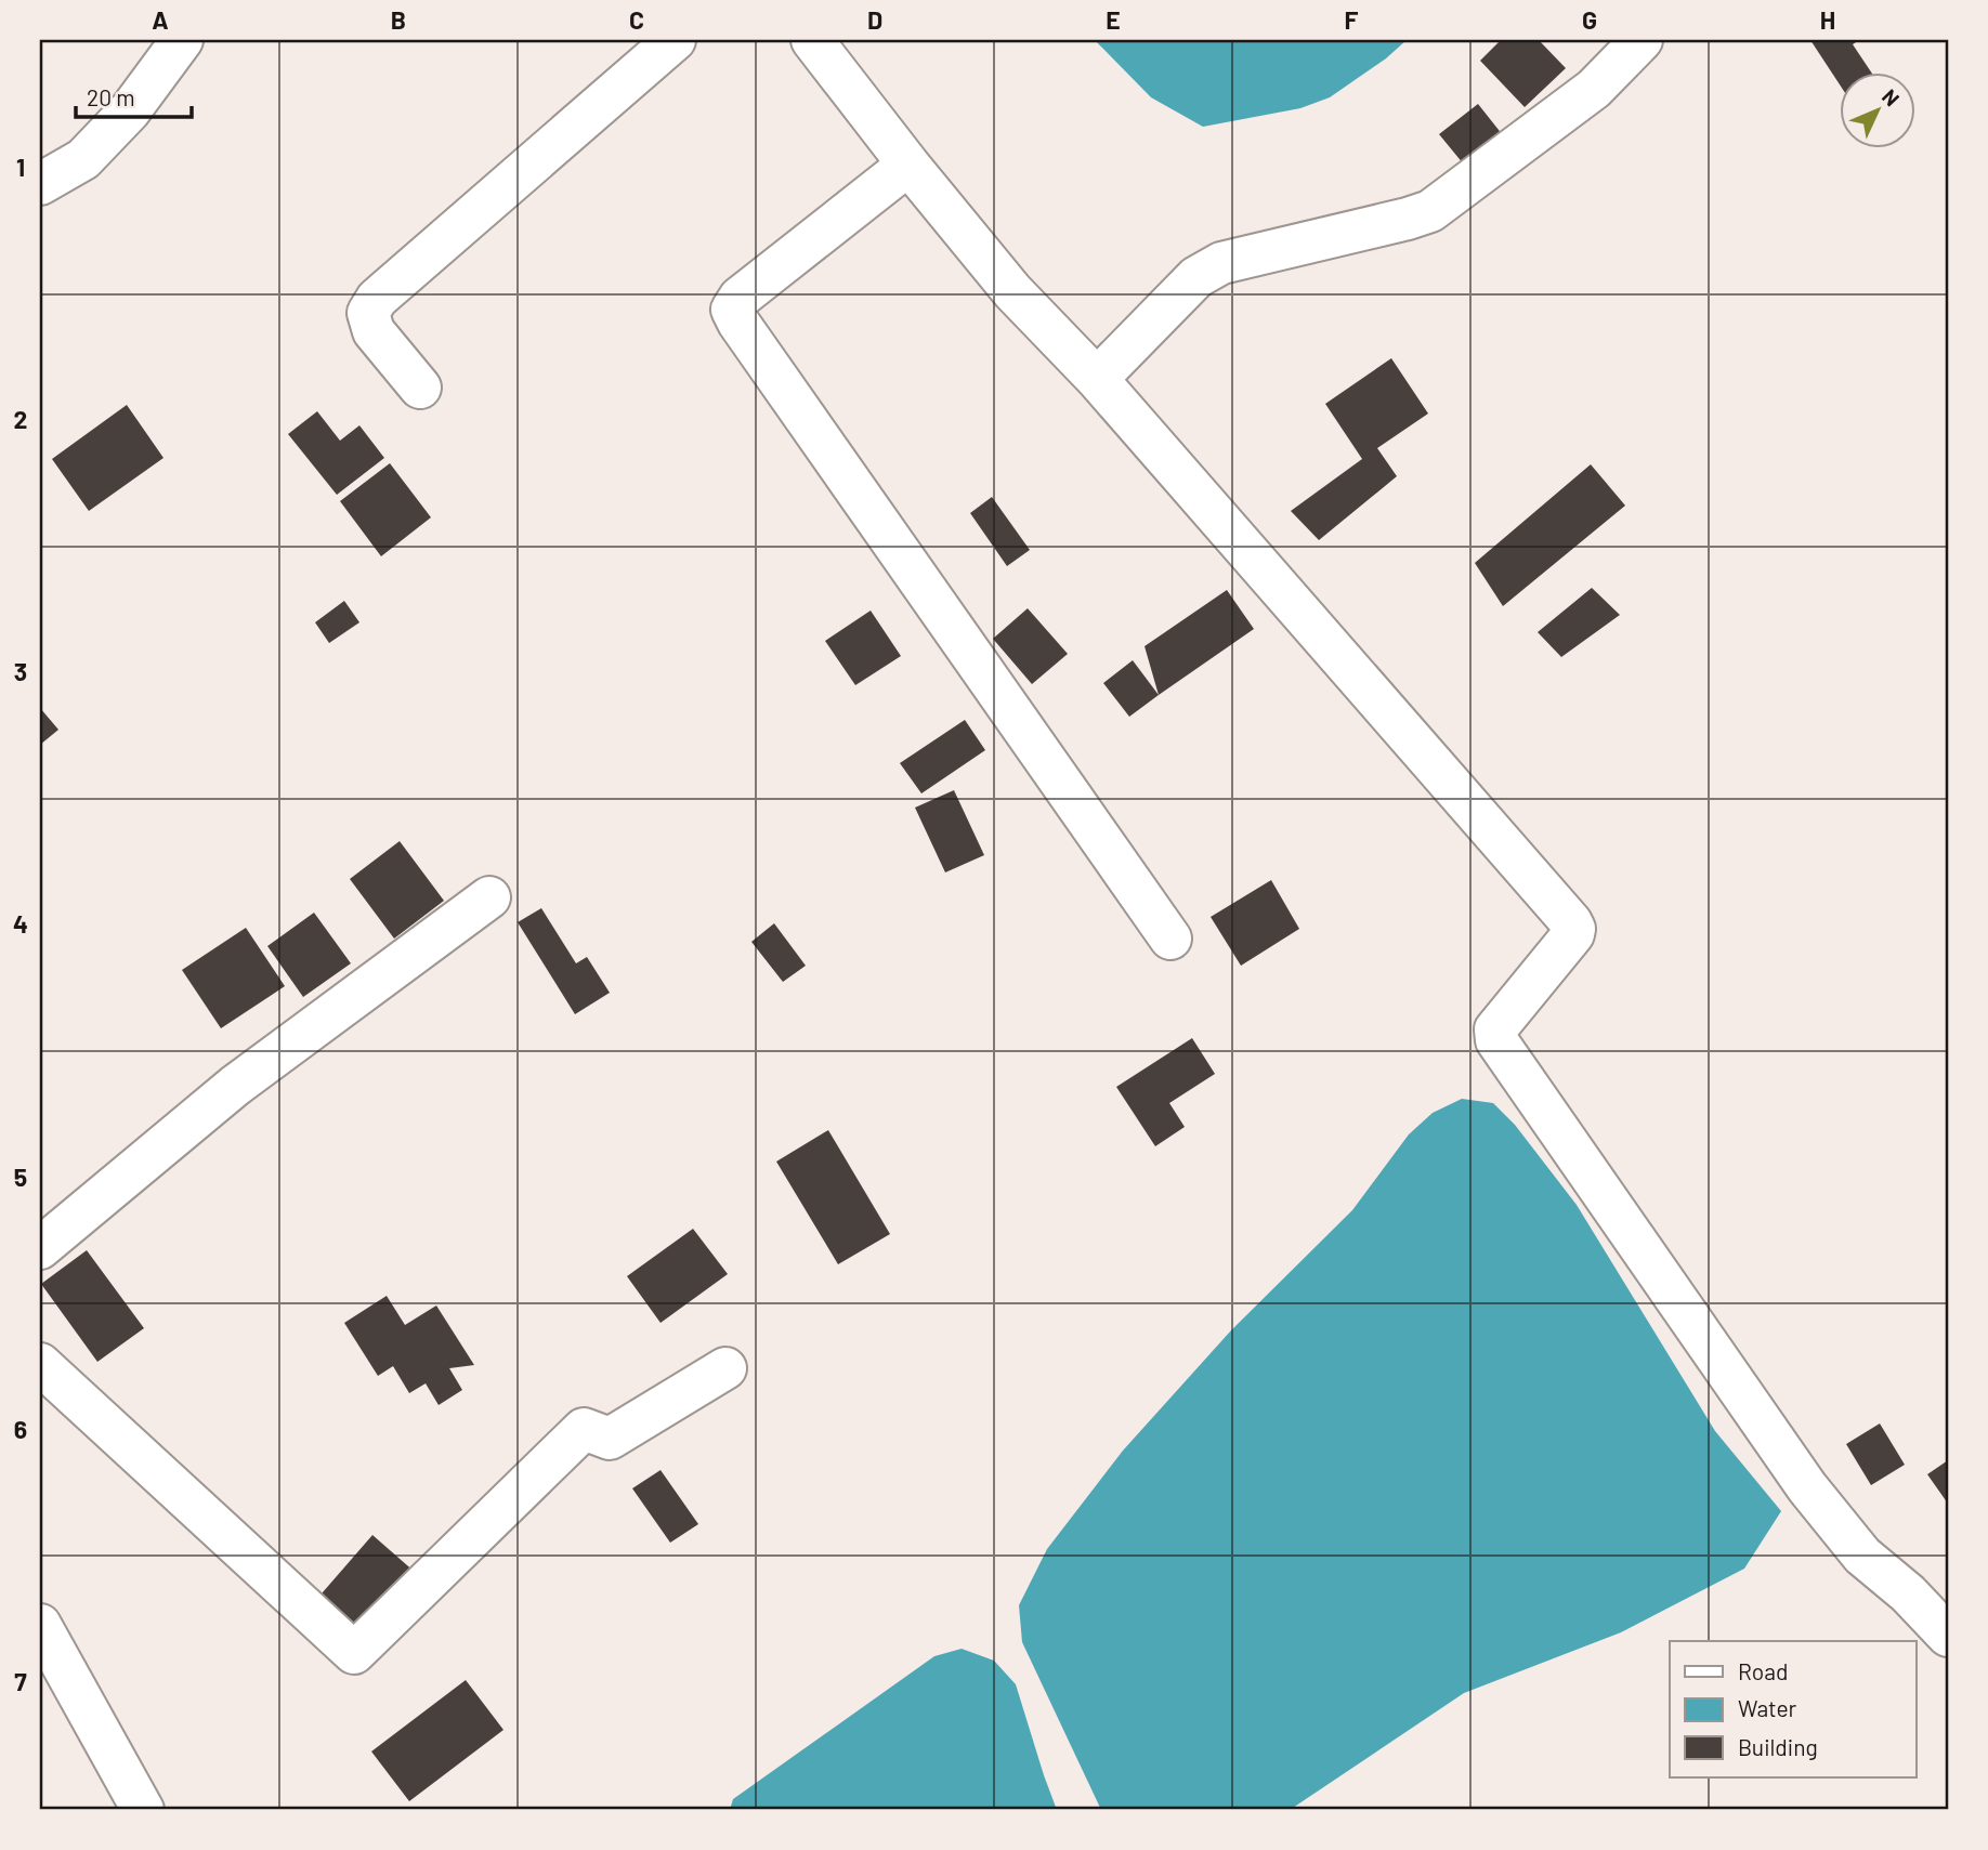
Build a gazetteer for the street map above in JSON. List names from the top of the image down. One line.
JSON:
{"legend":["Road","Water","Building"],"scale_bar":"20 m","north":"top right","grid":{"columns":["A","B","C","D","E","F","G","H"],"rows":["1","2","3","4","5","6","7"]}}
